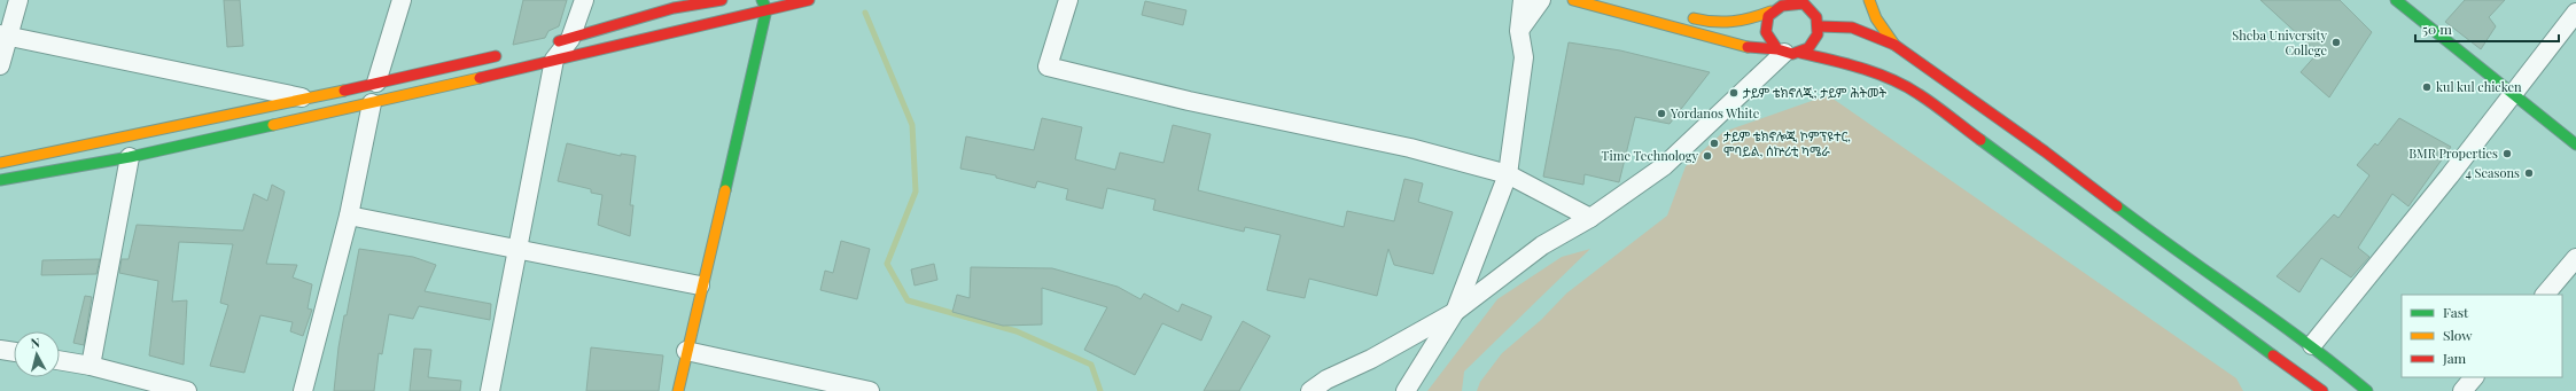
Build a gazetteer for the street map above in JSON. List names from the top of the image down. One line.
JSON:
{"places":["Sheba University College","kul kul chicken","ታይም ቴክኖለጂ; ታይም ሕትመት","Yordanos White","ታይም ቴክኖሎጂ ኮምፕዩተር, ሞባይል, ሰኵሪቲ ካሜራ","BMR Properties","Time Technology","4 Seasons"],"legend":["Fast","Slow","Jam"],"scale_bar":"50 m","north":"top"}
